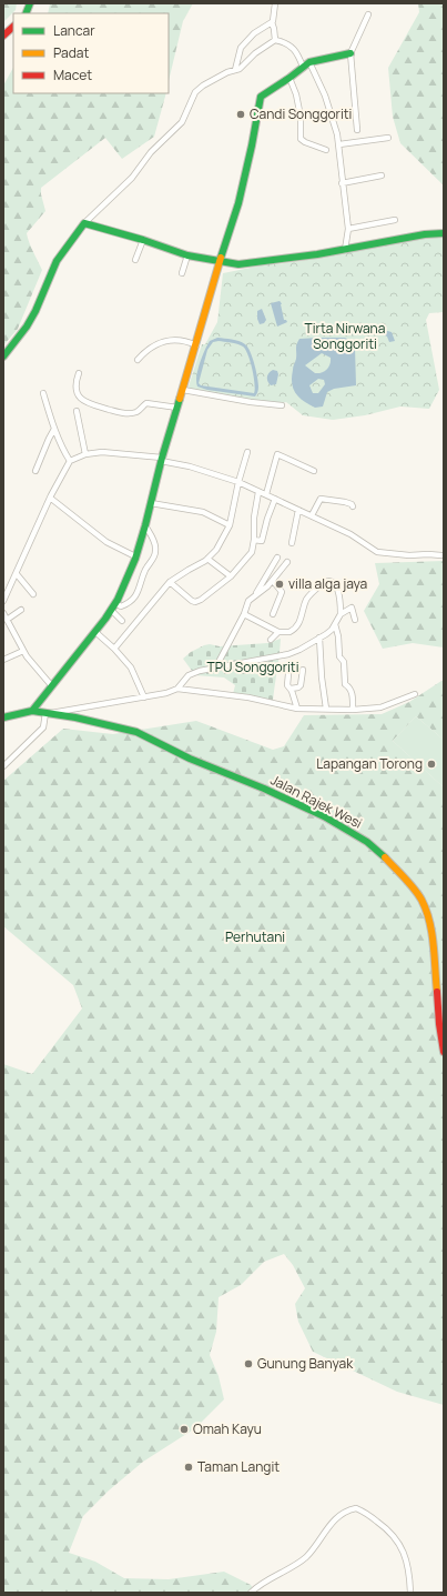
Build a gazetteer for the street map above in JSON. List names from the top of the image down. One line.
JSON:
{"streets":{"street":["Jalan Rajek Wesi"]},"parks":["Tirta Nirwana Songgoriti","TPU Songgoriti","Perhutani"],"places":["Candi Songgoriti","villa alga jaya","Lapangan Torong","Gunung Banyak","Omah Kayu","Taman Langit"],"legend":["Lancar","Padat","Macet"]}
